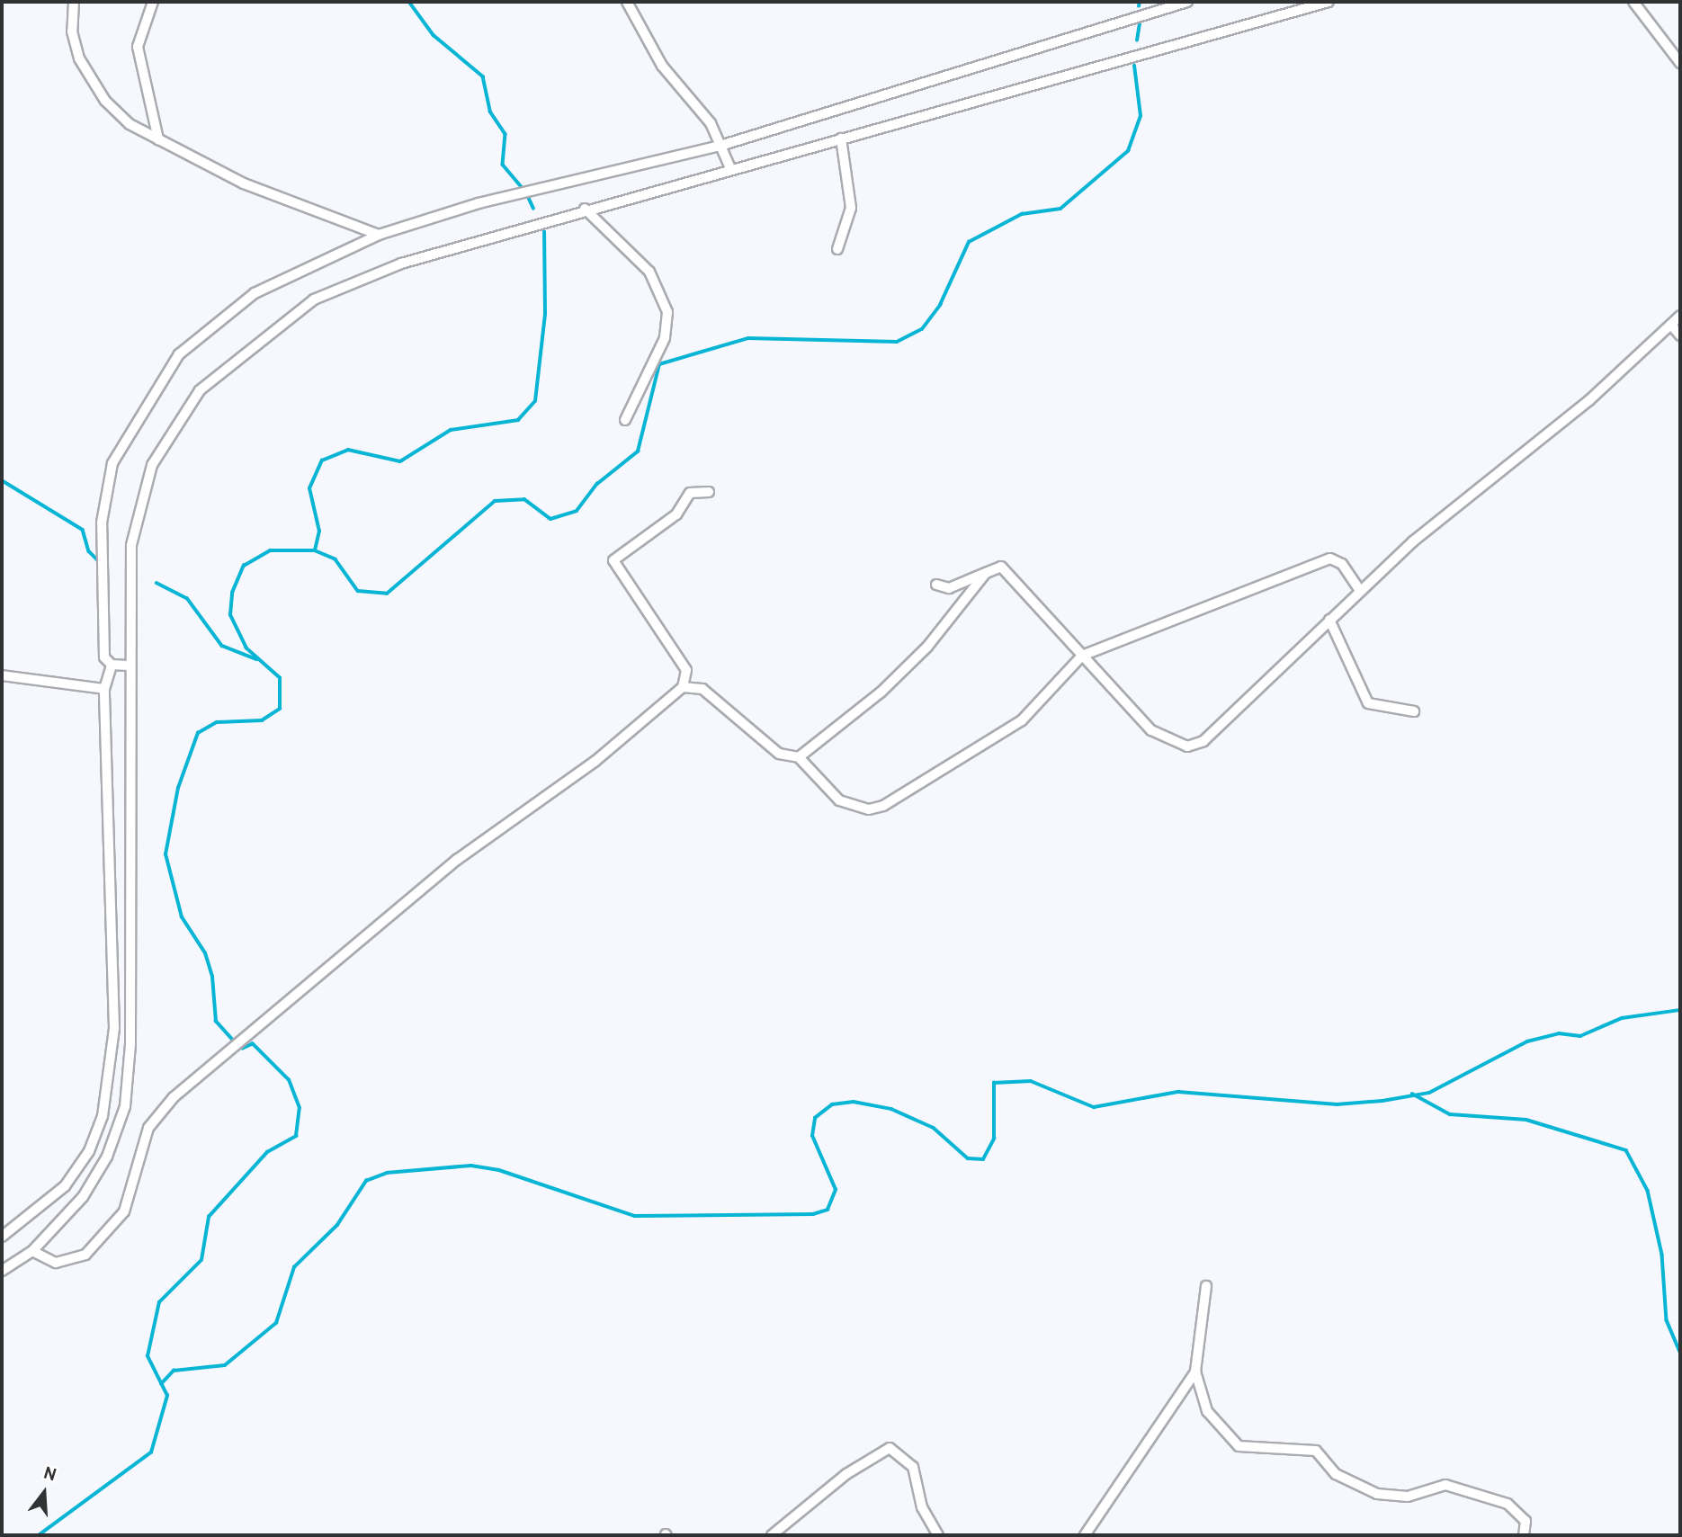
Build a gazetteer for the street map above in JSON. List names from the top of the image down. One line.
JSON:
{"north":"top"}
